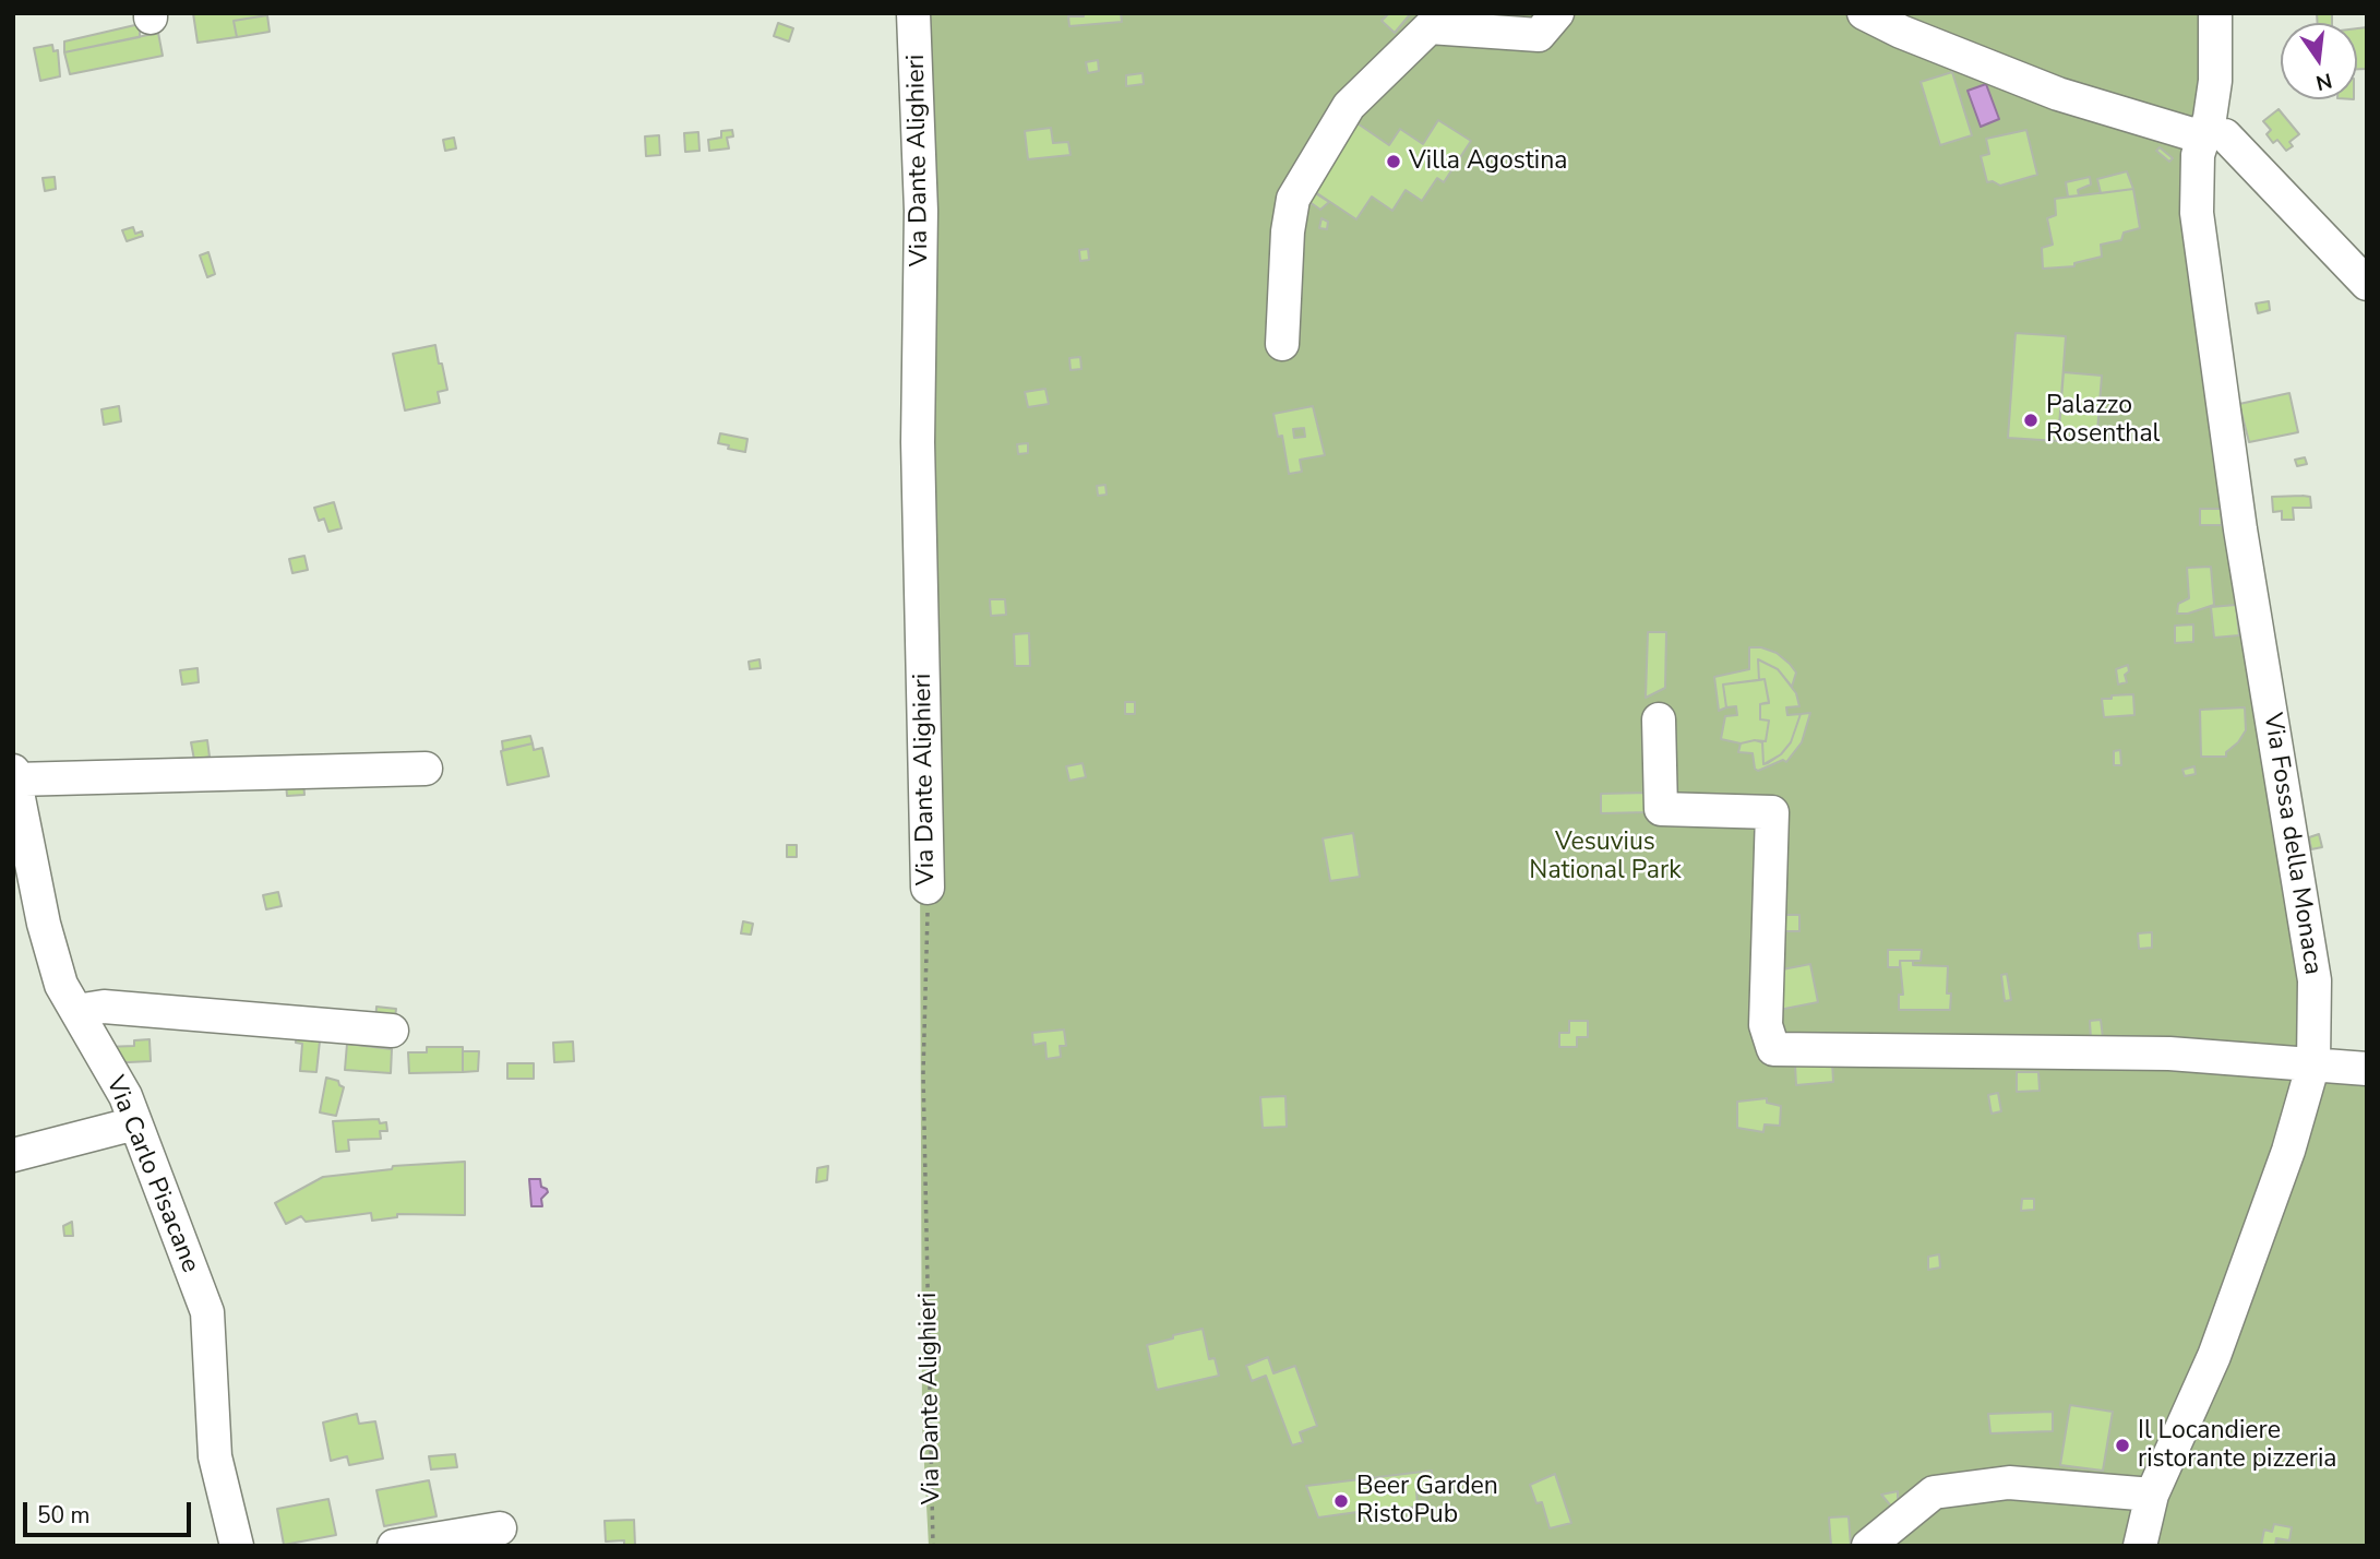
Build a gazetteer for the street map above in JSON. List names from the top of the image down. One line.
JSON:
{"streets":{"street":["Via Dante Alighieri","Via Fossa della Monaca","Via Carlo Pisacane"]},"parks":["Vesuvius National Park"],"places":["Villa Agostina","Palazzo Rosenthal","Il Locandiere ristorante pizzeria","Beer Garden RistoPub"],"scale_bar":"50 m","north":"bottom"}
